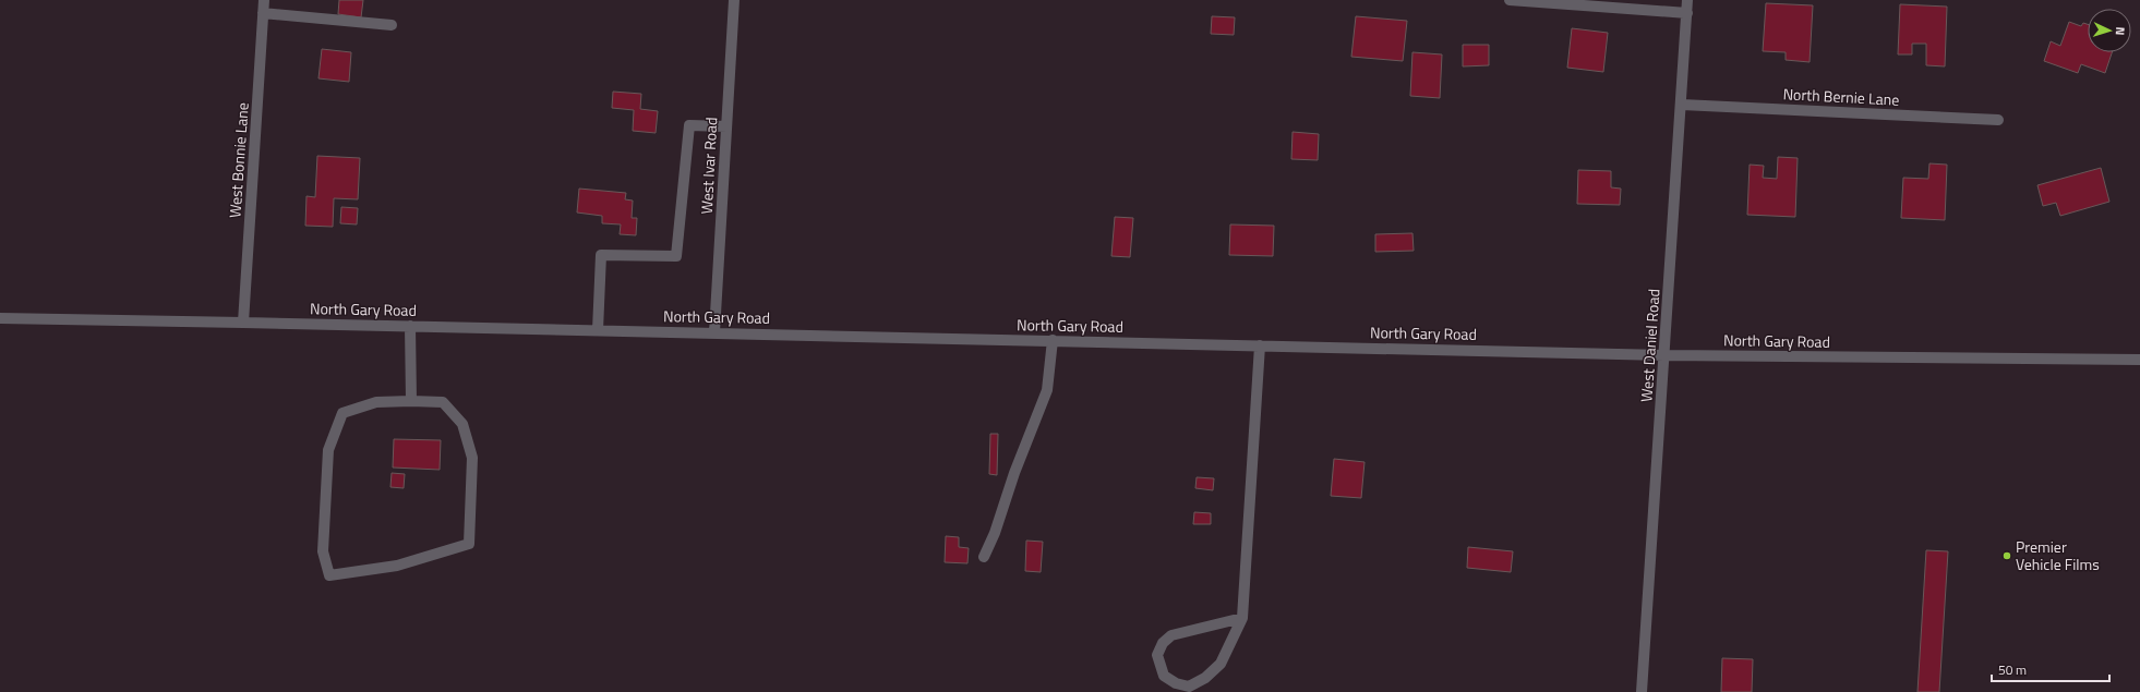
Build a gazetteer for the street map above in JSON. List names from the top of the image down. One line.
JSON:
{"streets":{"street":["North Bernie Lane","West Bonnie Lane","West Ivar Road","North Gary Road","West Daniel Road"]},"crossings":[["North Bernie Lane","West Daniel Road"],["West Bonnie Lane","North Gary Road"],["West Ivar Road","North Gary Road"],["North Gary Road","West Daniel Road"]],"places":["Premier Vehicle Films"],"scale_bar":"50 m","north":"right"}
